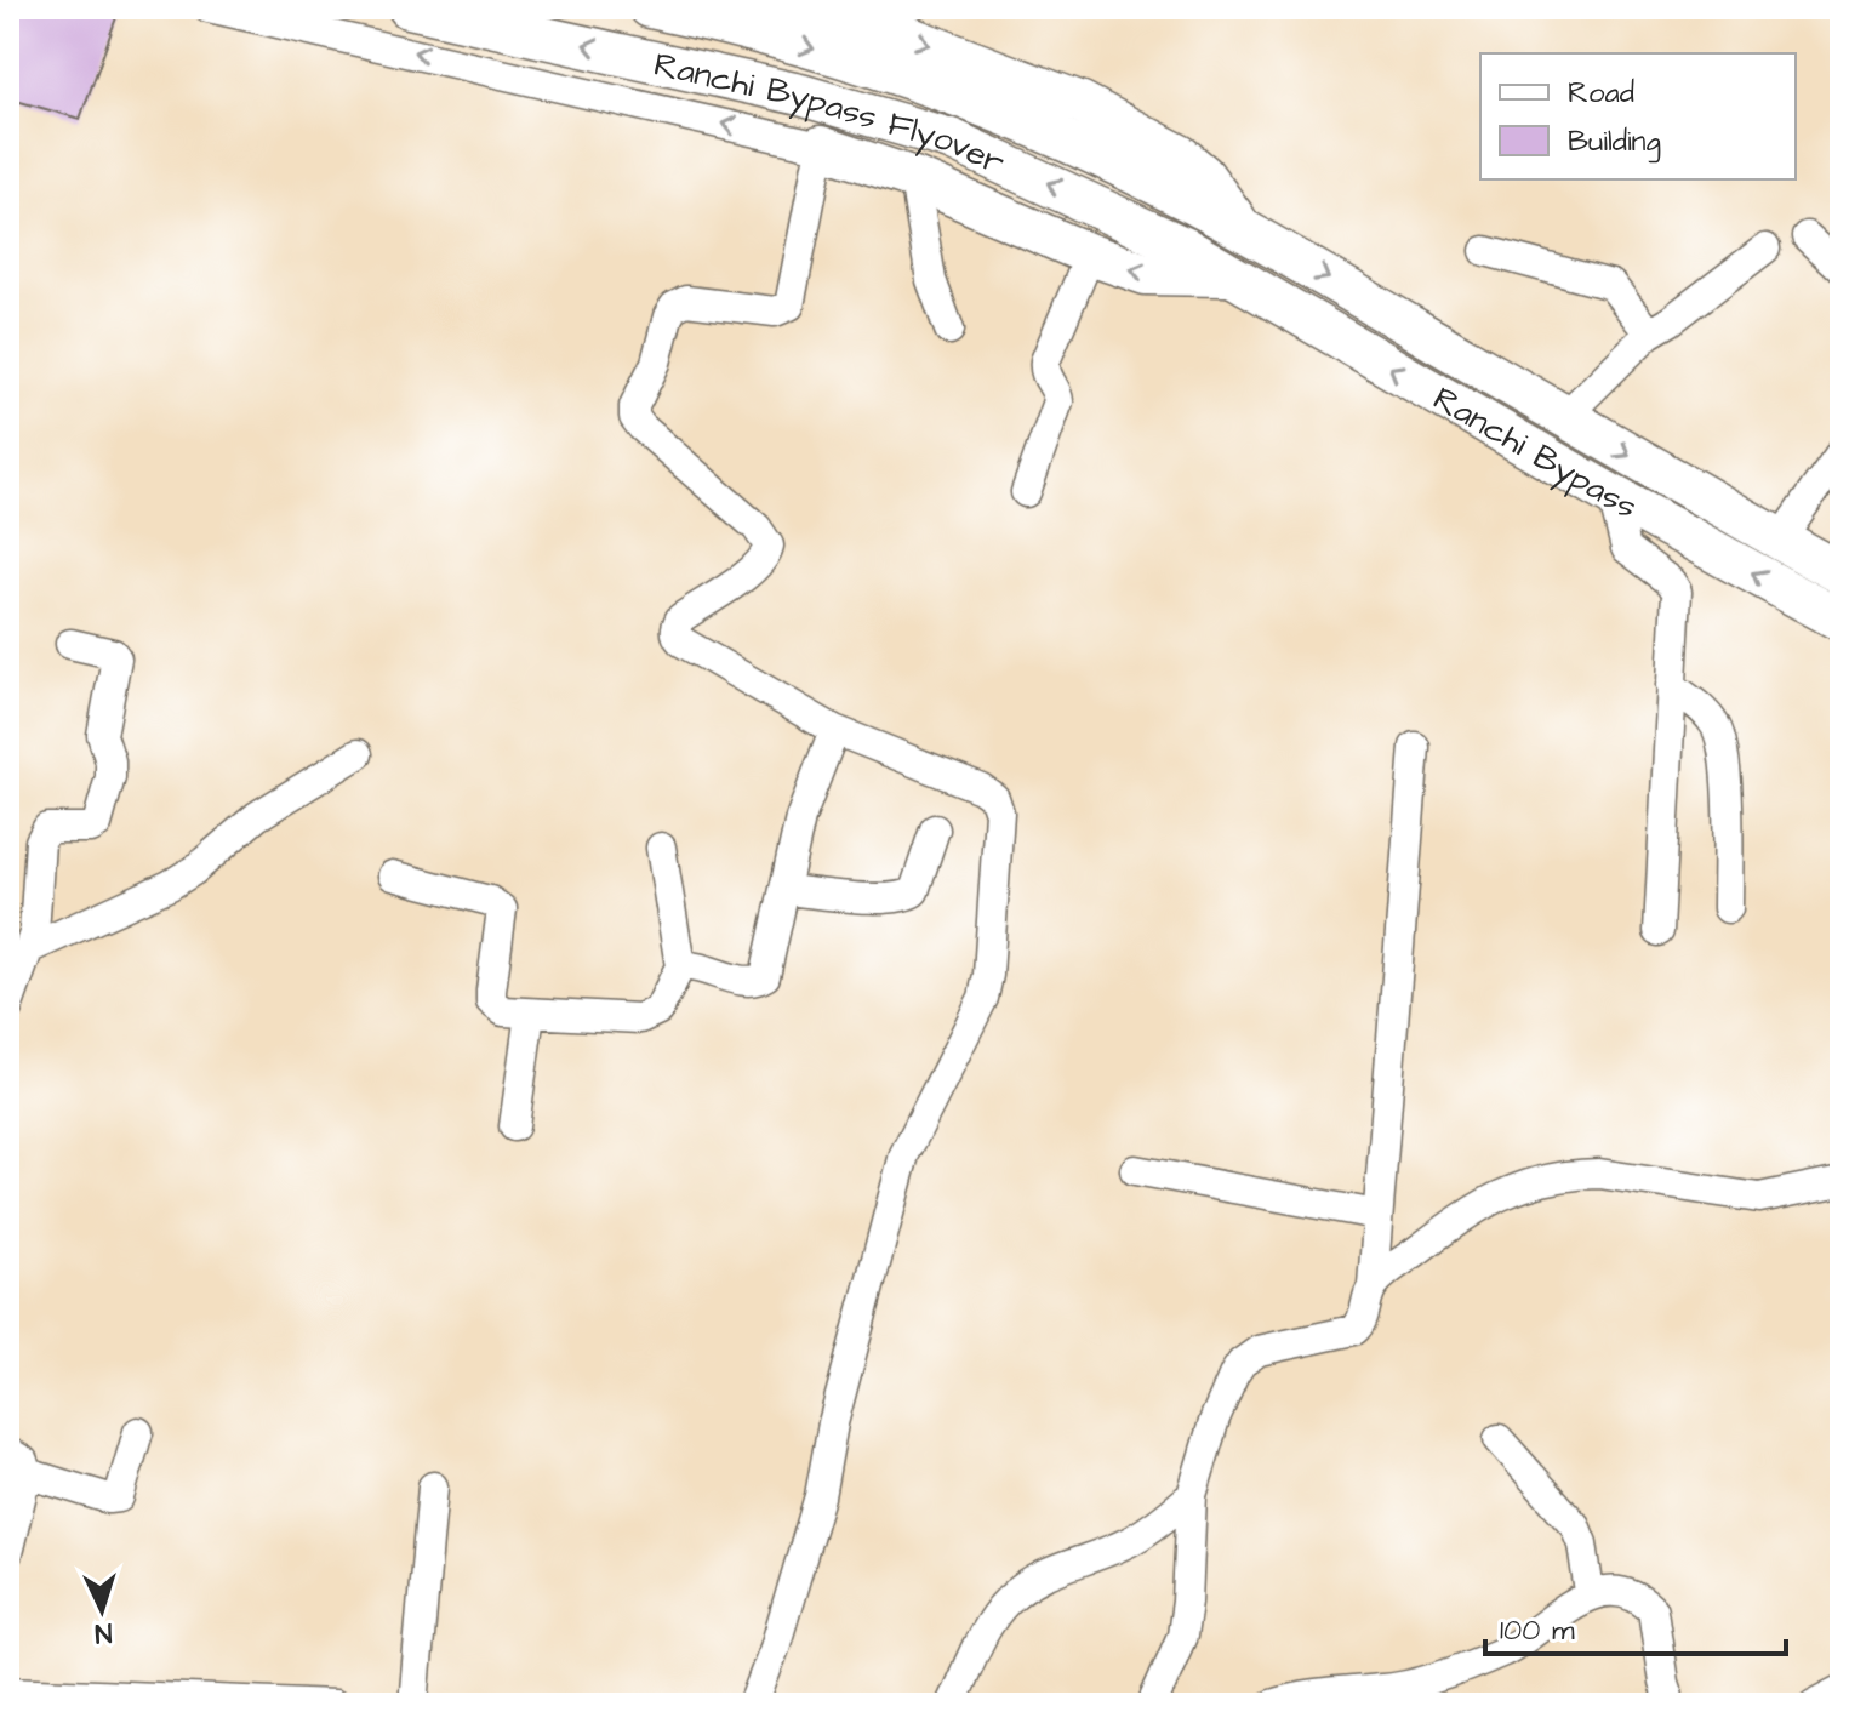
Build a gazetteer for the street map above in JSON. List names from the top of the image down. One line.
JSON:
{"streets":{"highway":["Ranchi Bypass Flyover","Ranchi Bypass"]},"crossings":[["Ranchi Bypass Flyover","Ranchi Bypass"]],"legend":["Road","Building"],"scale_bar":"100 m","north":"bottom"}
